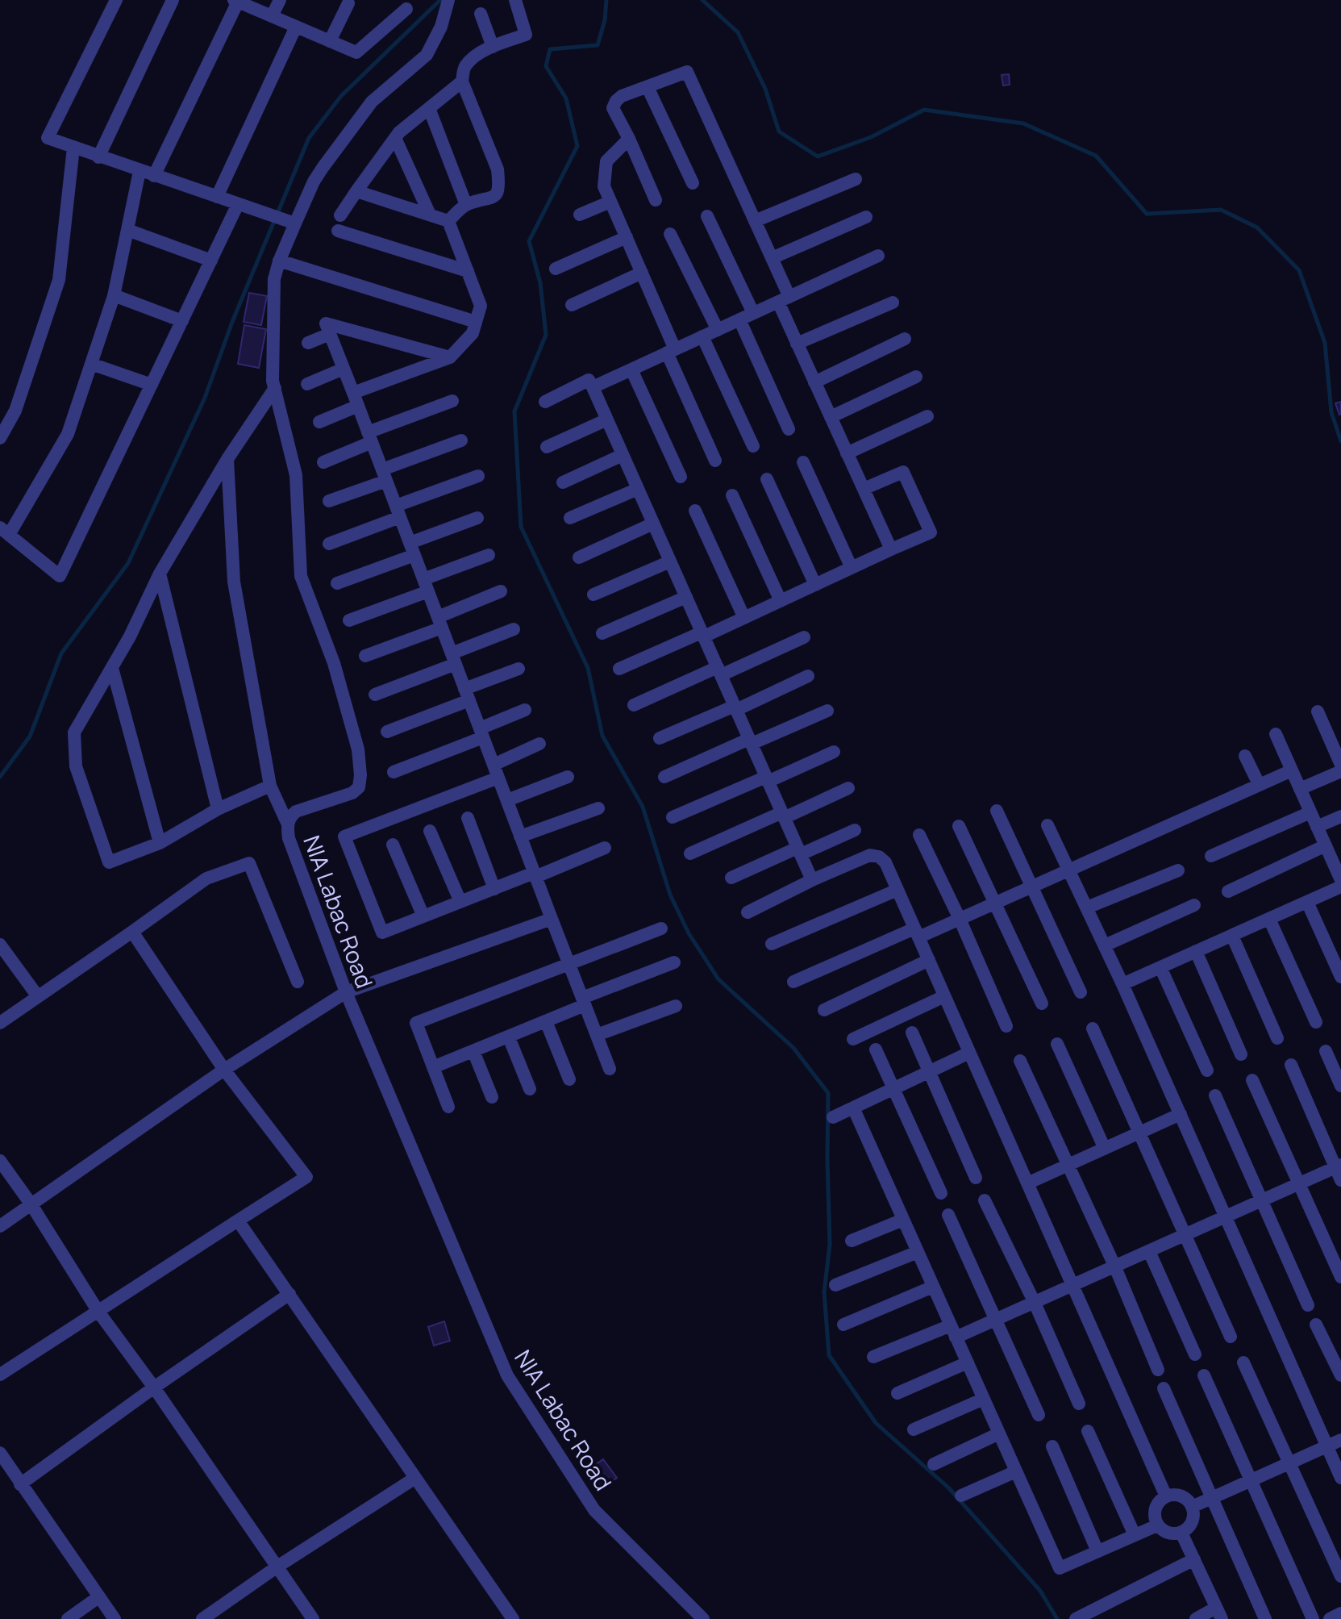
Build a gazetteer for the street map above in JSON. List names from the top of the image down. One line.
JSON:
{"streets":{"street":["NIA Labac Road"]}}
